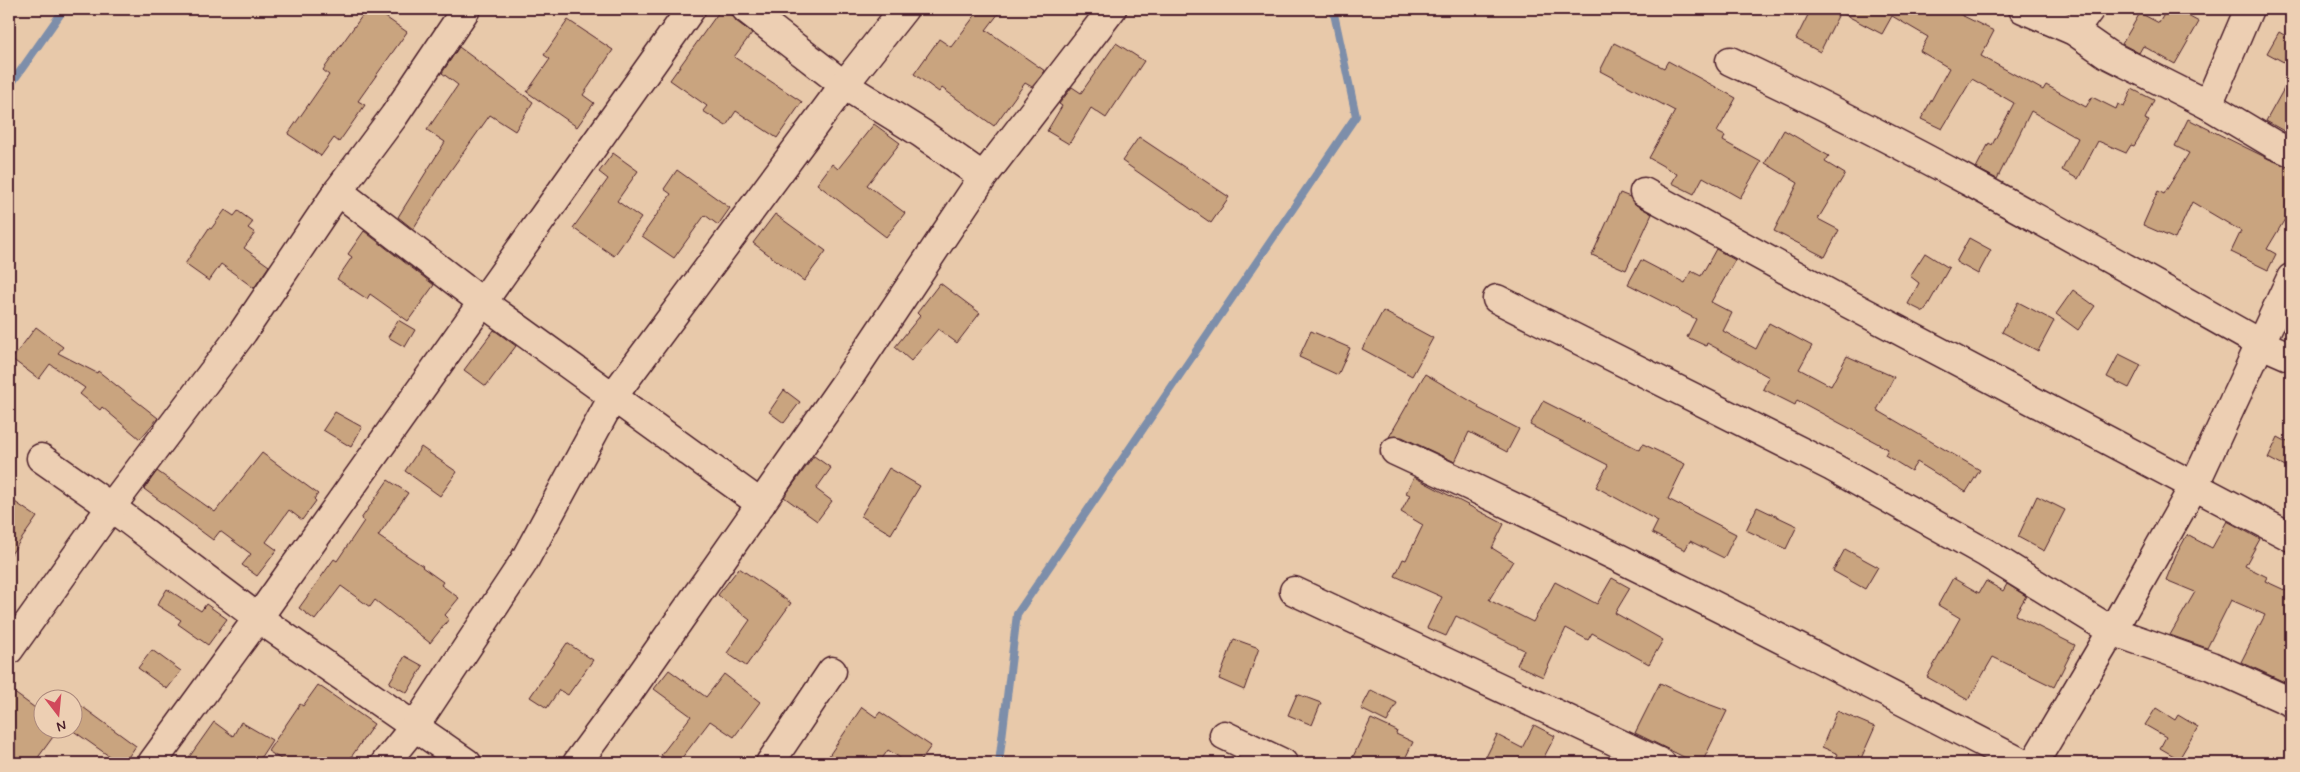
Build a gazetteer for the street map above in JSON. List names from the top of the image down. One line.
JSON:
{"north":"bottom"}
